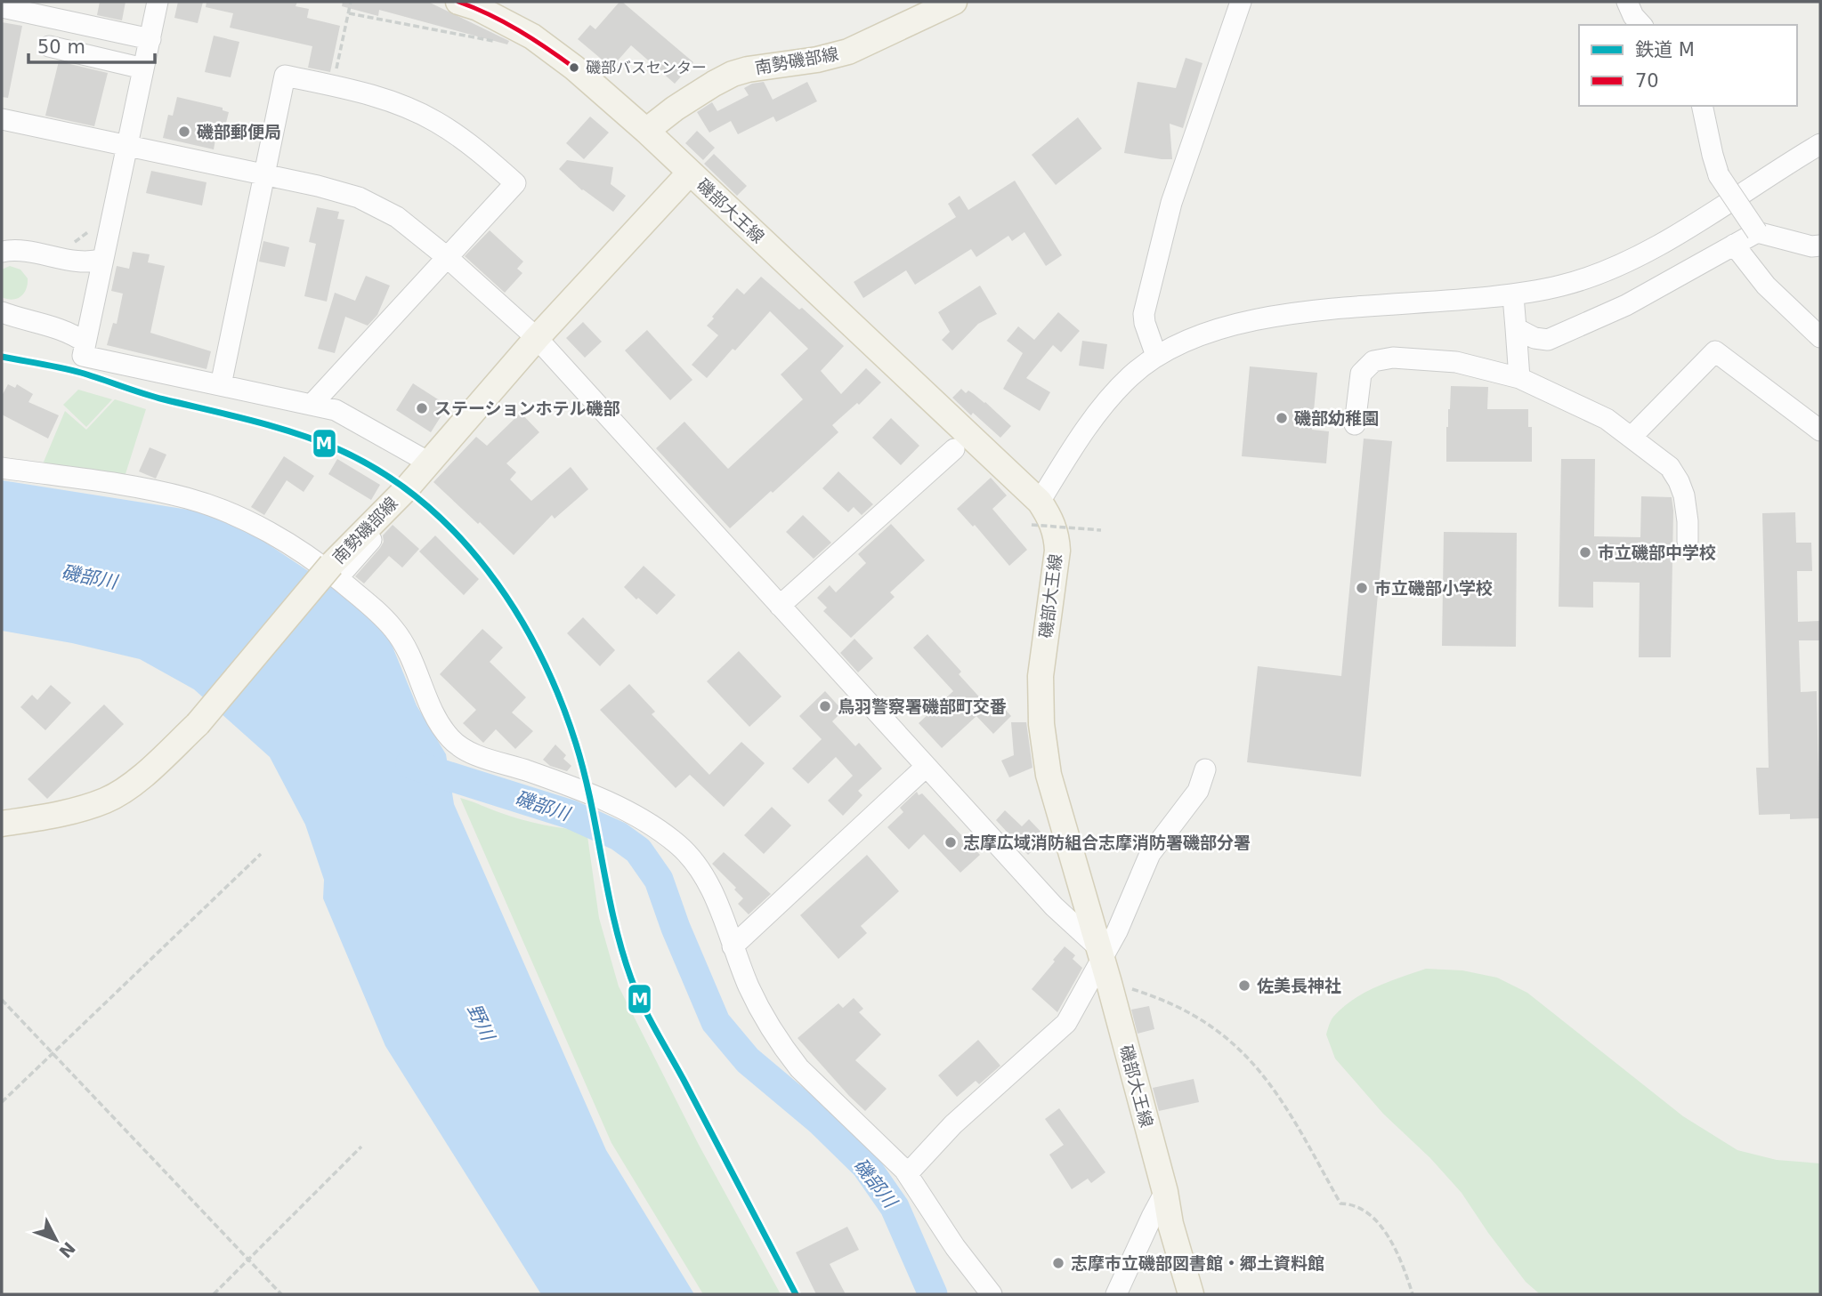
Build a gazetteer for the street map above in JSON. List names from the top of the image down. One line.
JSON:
{"streets":{"main road":["南勢磯部線","磯部大王線"]},"crossings":[["南勢磯部線","磯部大王線"]],"water":["磯部川","野川"],"places":["磯部バスセンター","磯部郵便局","ステーションホテル磯部","磯部幼稚園","市立磯部中学校","市立磯部小学校","鳥羽警察署磯部町交番","志摩広域消防組合志摩消防署磯部分署","佐美長神社","志摩市立磯部図書館・郷土資料館"],"lines":["transit line 70","rail line M"],"legend":["鉄道 M","70"],"scale_bar":"50 m","north":"bottom right"}
